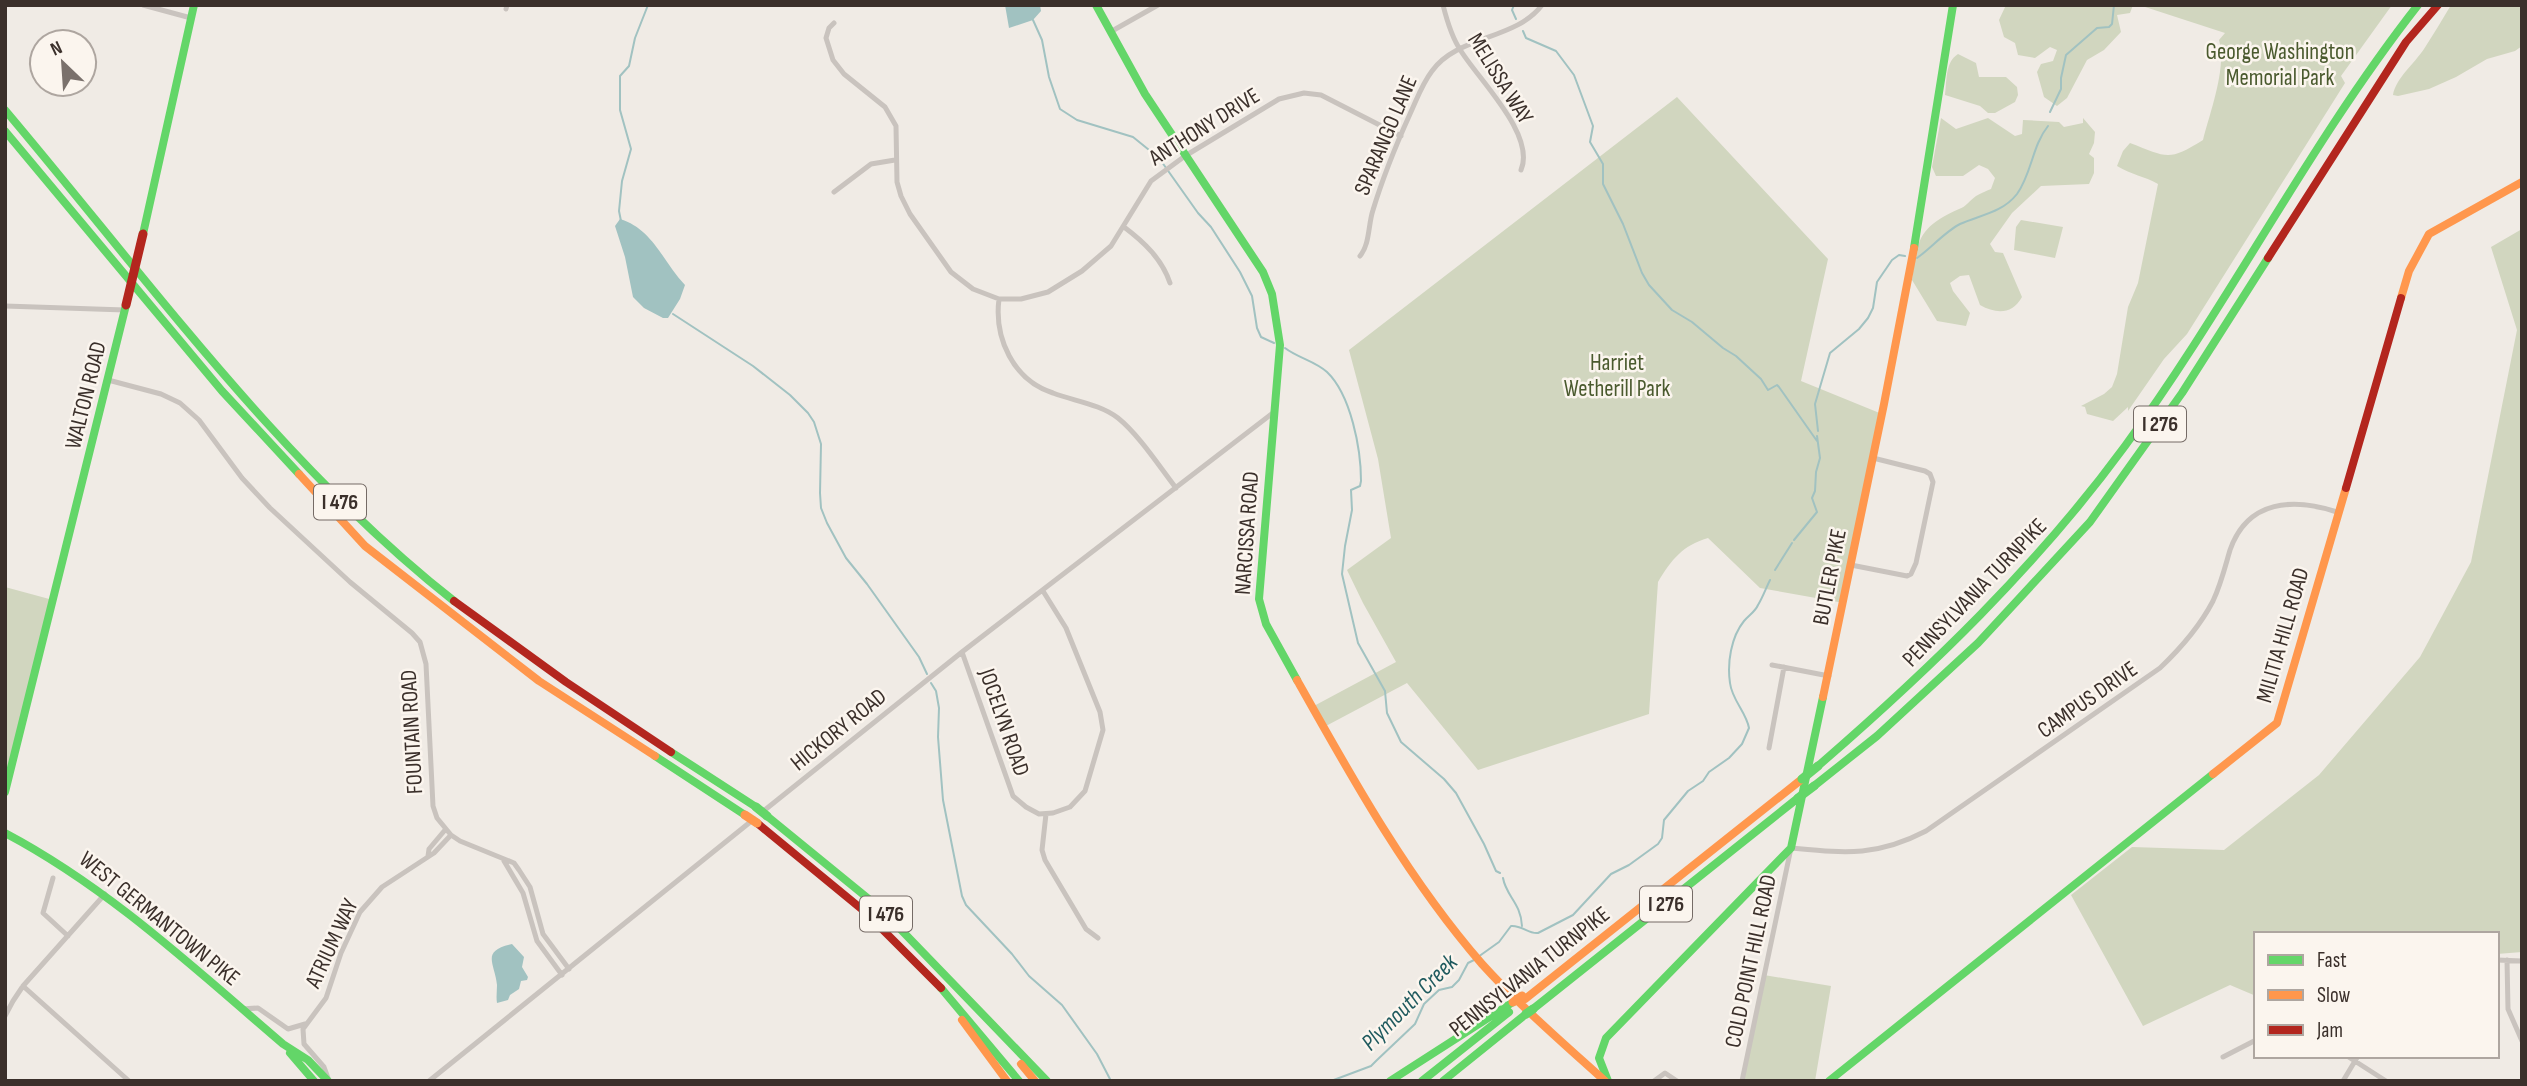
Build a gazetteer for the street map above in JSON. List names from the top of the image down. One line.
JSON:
{"streets":{"main road":["WALTON ROAD","I 276","I 476","NARCISSA ROAD","BUTLER PIKE","PENNSYLVANIA TURNPIKE","MILITIA HILL ROAD","WEST GERMANTOWN PIKE"],"street":["MELISSA WAY","ANTHONY DRIVE","SPARANGO LANE","CAMPUS DRIVE","JOCELYN ROAD","HICKORY ROAD","FOUNTAIN ROAD","ATRIUM WAY","COLD POINT HILL ROAD"]},"crossings":[["MELISSA WAY","SPARANGO LANE"],["ANTHONY DRIVE","SPARANGO LANE"],["ANTHONY DRIVE","NARCISSA ROAD"],["WALTON ROAD","FOUNTAIN ROAD"],["NARCISSA ROAD","HICKORY ROAD"],["BUTLER PIKE","CAMPUS DRIVE"],["BUTLER PIKE","COLD POINT HILL ROAD"],["MILITIA HILL ROAD","CAMPUS DRIVE"],["CAMPUS DRIVE","COLD POINT HILL ROAD"],["JOCELYN ROAD","HICKORY ROAD"],["FOUNTAIN ROAD","ATRIUM WAY"]],"water":["Plymouth Creek"],"parks":["George Washington Memorial Park","Harriet Wetherill Park"],"legend":["Fast","Slow","Jam"],"north":"top left"}
